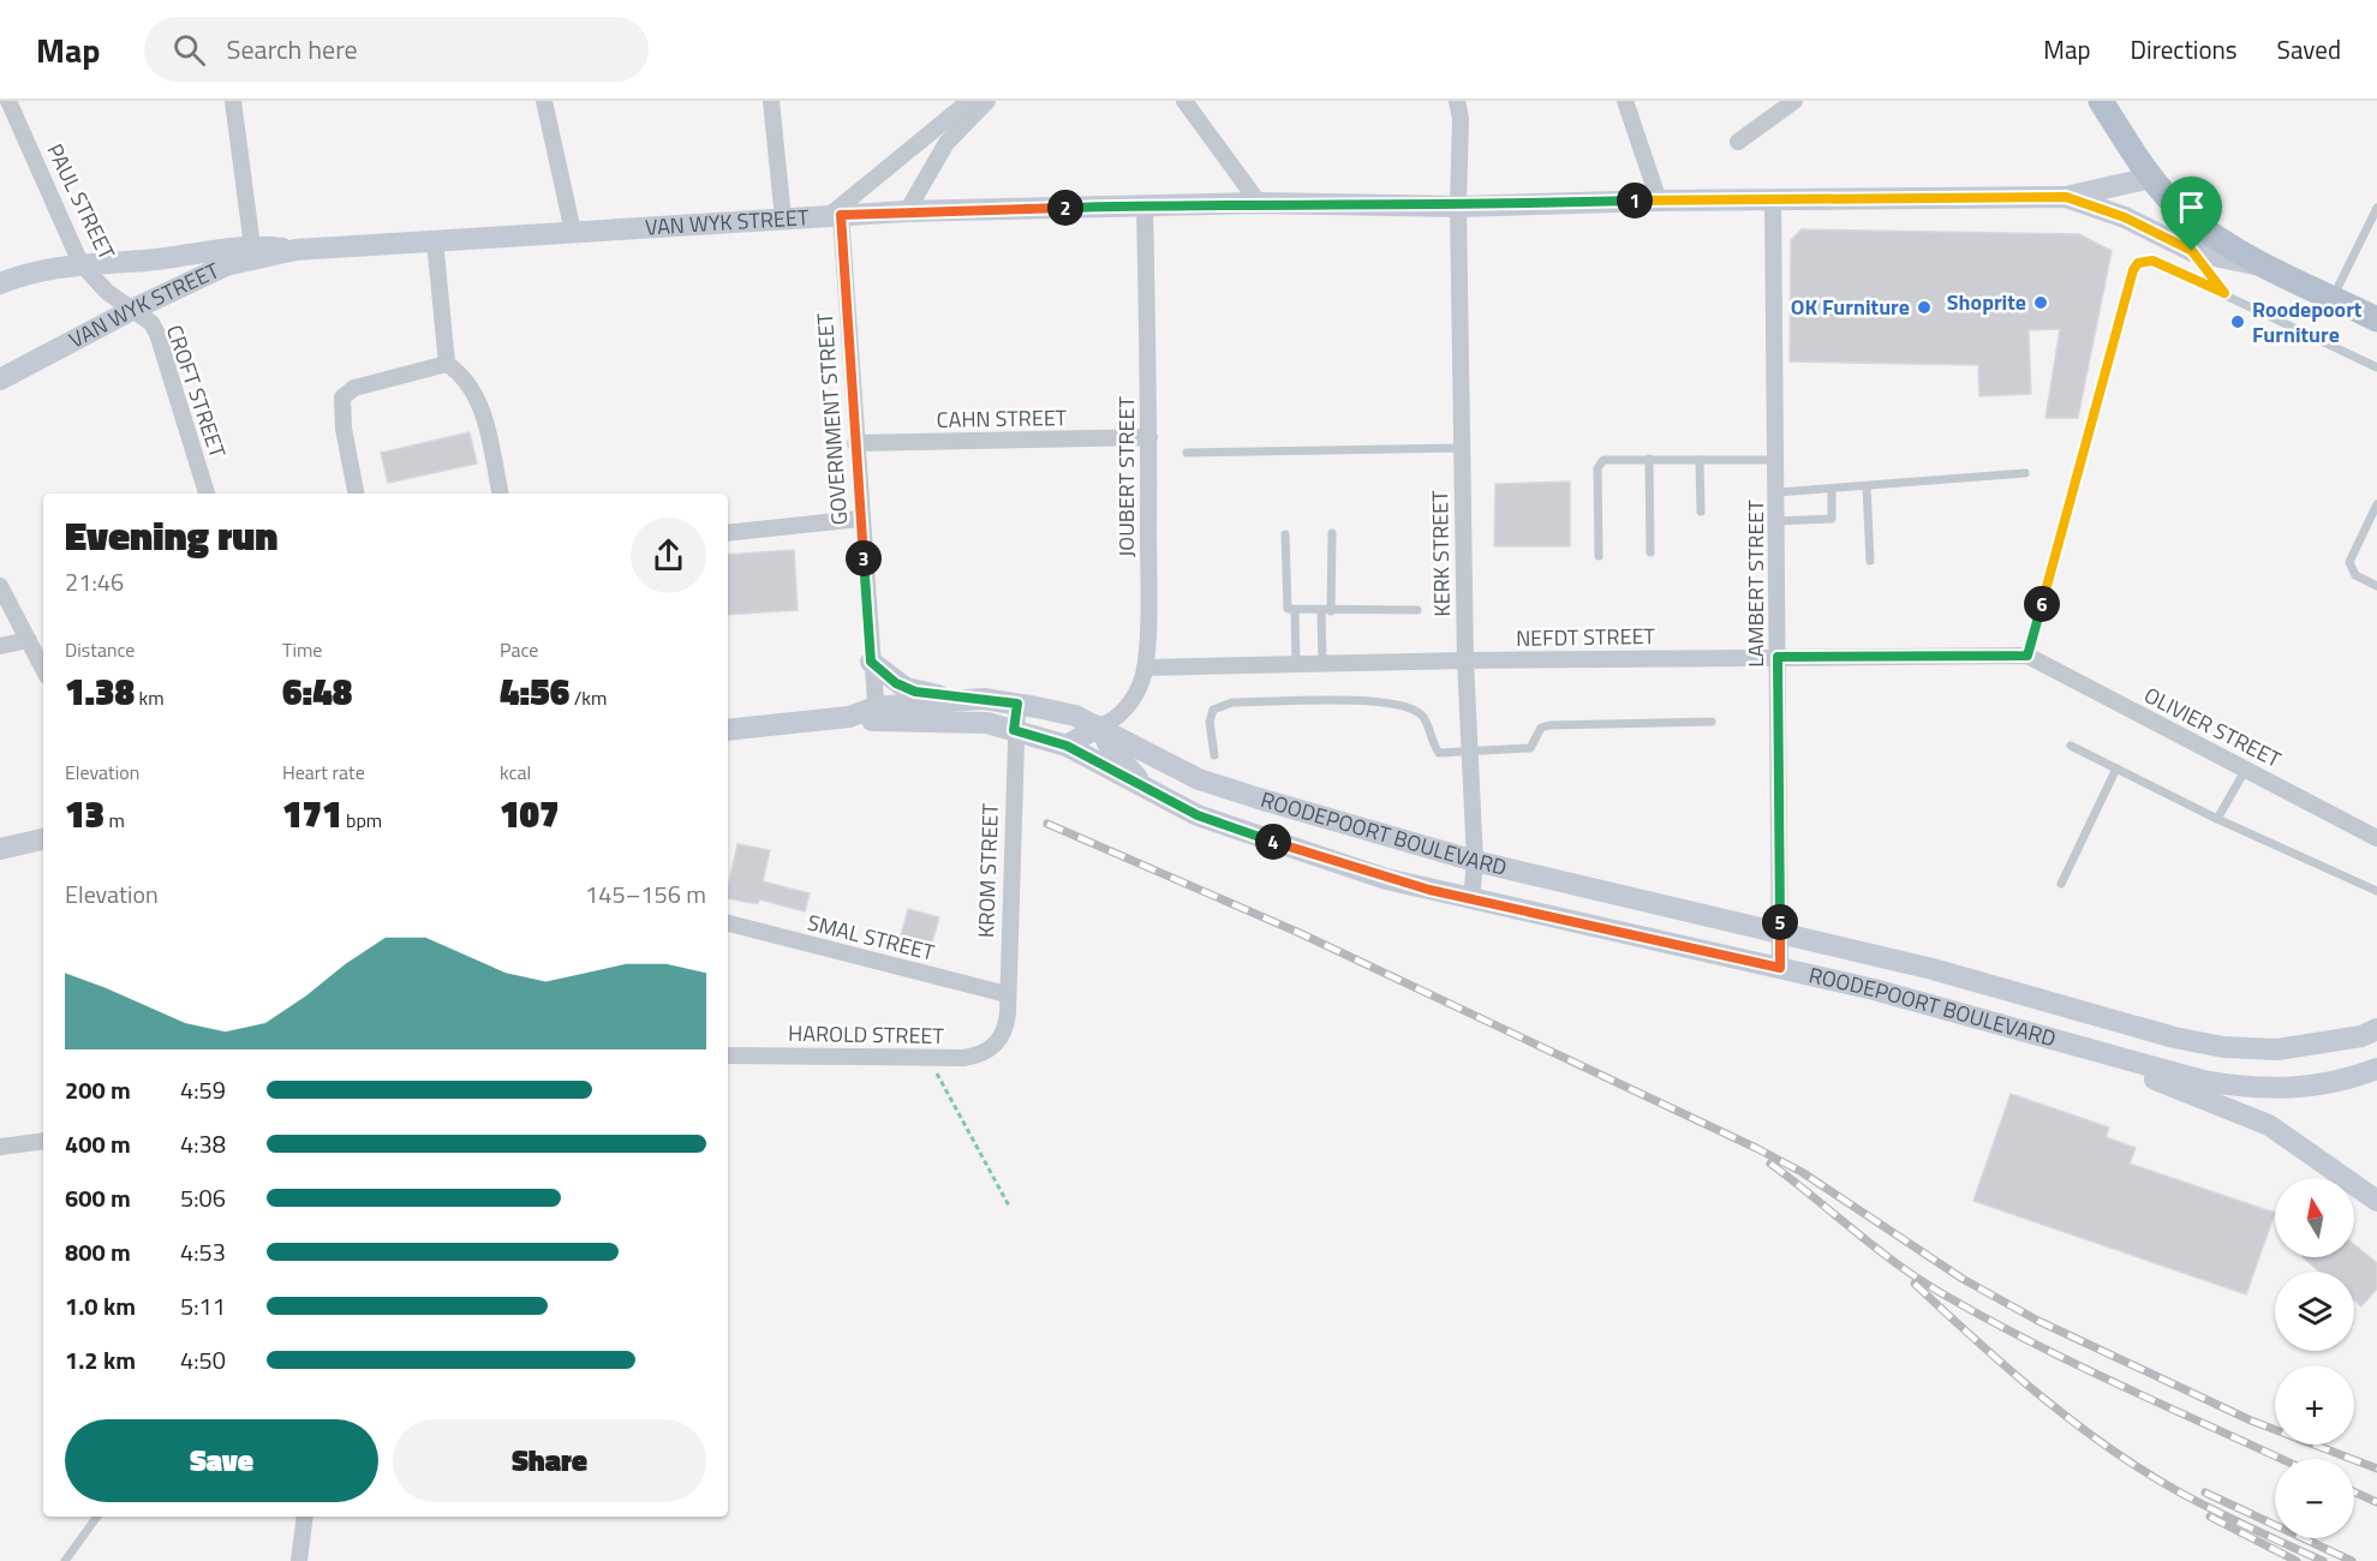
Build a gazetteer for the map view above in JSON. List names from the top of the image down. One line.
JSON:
{"streets":{"street":["PAUL STREET","VAN WYK STREET","CROFT STREET","GOVERNMENT STREET","CAHN STREET","JOUBERT STREET","KERK STREET","LAMBERT STREET","NEFDT STREET","OLIVIER STREET","ROODEPOORT BOULEVARD","KROM STREET","SMAL STREET","HAROLD STREET"]},"crossings":[["PAUL STREET","VAN WYK STREET"],["PAUL STREET","CROFT STREET"],["VAN WYK STREET","CROFT STREET"],["VAN WYK STREET","GOVERNMENT STREET"],["VAN WYK STREET","JOUBERT STREET"],["VAN WYK STREET","KERK STREET"],["VAN WYK STREET","LAMBERT STREET"],["GOVERNMENT STREET","CAHN STREET"],["GOVERNMENT STREET","ROODEPOORT BOULEVARD"],["CAHN STREET","JOUBERT STREET"],["JOUBERT STREET","NEFDT STREET"],["JOUBERT STREET","ROODEPOORT BOULEVARD"],["KERK STREET","NEFDT STREET"],["KERK STREET","ROODEPOORT BOULEVARD"],["LAMBERT STREET","NEFDT STREET"],["LAMBERT STREET","ROODEPOORT BOULEVARD"],["NEFDT STREET","OLIVIER STREET"],["ROODEPOORT BOULEVARD","KROM STREET"],["KROM STREET","SMAL STREET"],["KROM STREET","HAROLD STREET"]],"places":["Shoprite","OK Furniture","Roodepoort Furniture"],"north":"top","page":{"header":"Map","search":"Search here","nav":["Map","Directions","Saved"],"pins":["1","2","3","6","4","5"],"heading":["Evening run","21:46"],"stats":[["Distance","1.38 km"],["Time","6:48"],["Pace","4:56 /km"],["Elevation","13 m"],["Heart rate","171 bpm"],["kcal","107"]],"chart":["Elevation","145–156 m"],"list":[{"name":"200 m","note":"4:59"},{"name":"400 m","note":"4:38"},{"name":"600 m","note":"5:06"},{"name":"800 m","note":"4:53"},{"name":"1.0 km","note":"5:11"},{"name":"1.2 km","note":"4:50"}],"map_buttons":["+","−"],"buttons":["Save","Share"]}}
